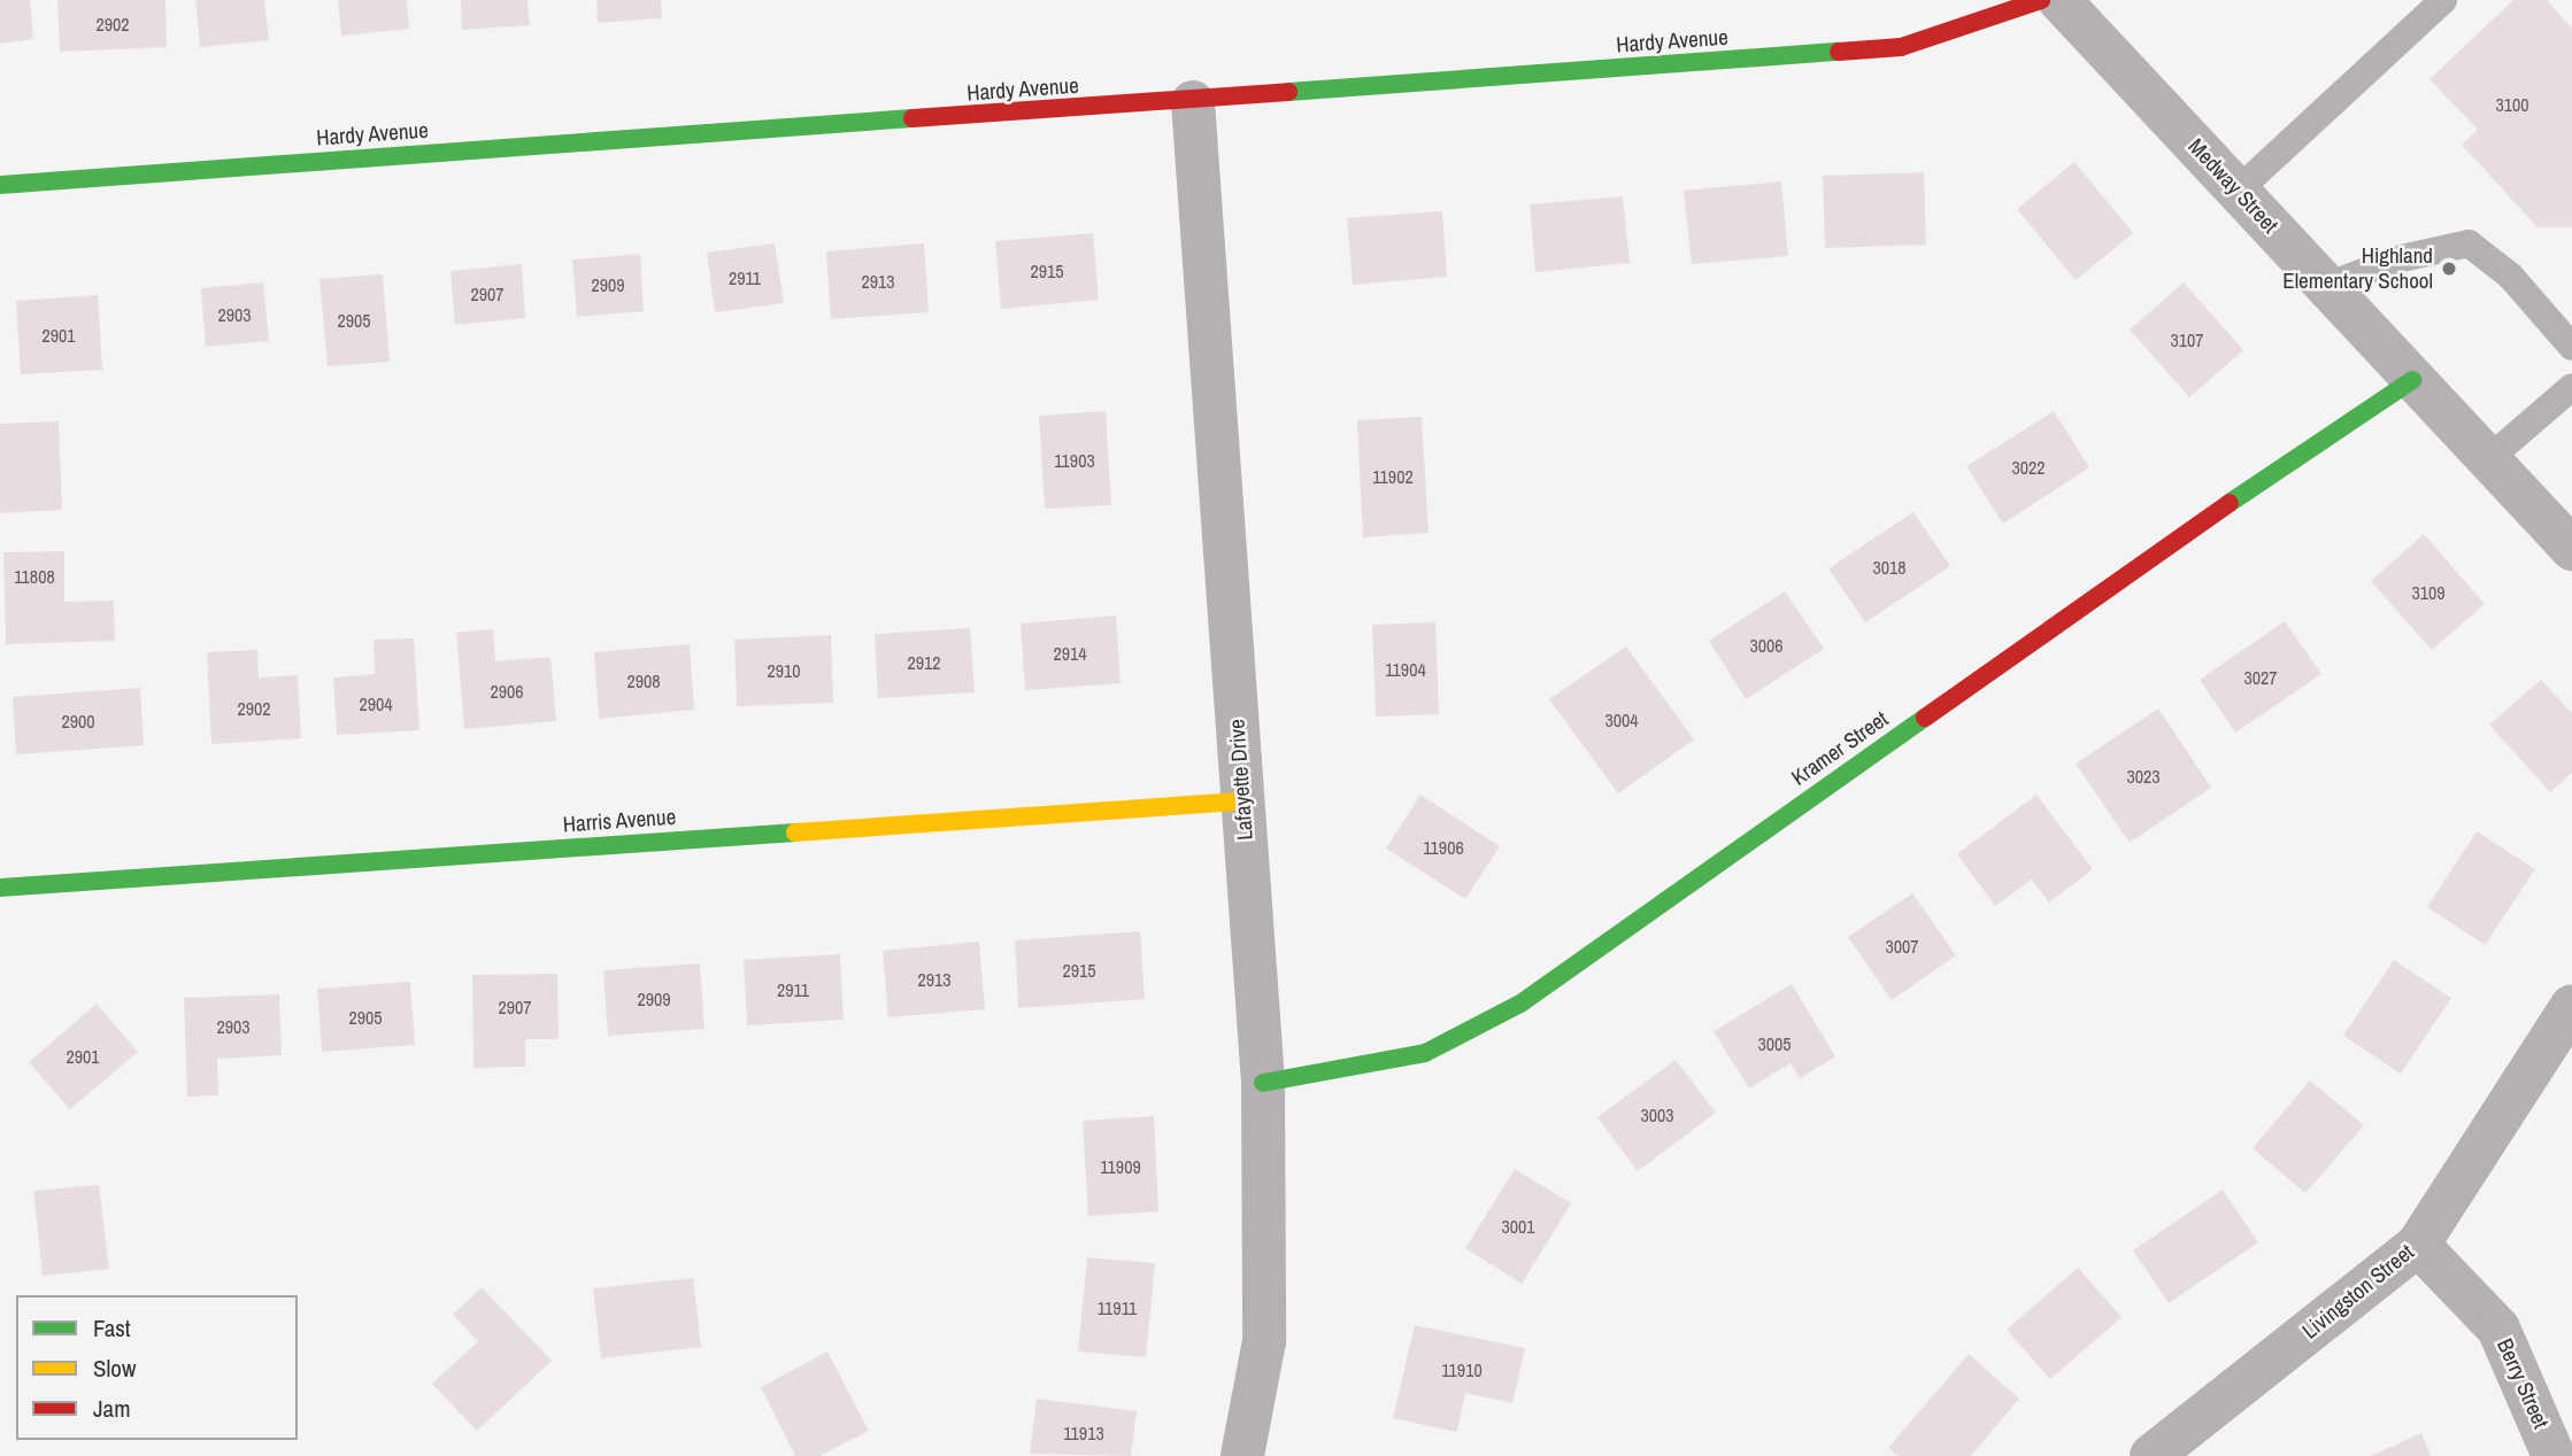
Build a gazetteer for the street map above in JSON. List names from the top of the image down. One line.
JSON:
{"streets":{"street":["Hardy Avenue","Medway Street","Kramer Street","Lafayette Drive","Harris Avenue","Livingston Street","Berry Street"]},"crossings":[["Hardy Avenue","Lafayette Drive"],["Medway Street","Kramer Street"],["Kramer Street","Lafayette Drive"],["Lafayette Drive","Harris Avenue"],["Livingston Street","Berry Street"]],"places":["Highland Elementary School"],"house_numbers":["2902","3100","2915","2911","2913","2909","2907","2903","2905","2901","3107","11903","3022","11902","3018","11808","3109","3006","2914","2912","11904","2910","3027","2908","2906","2904","2902","3004","2900","3023","11906","3007","2915","2913","2911","2909","2907","2905","2903","3005","2901","3003","11909","3001","11911","11910","11913"],"legend":["Fast","Slow","Jam"]}
